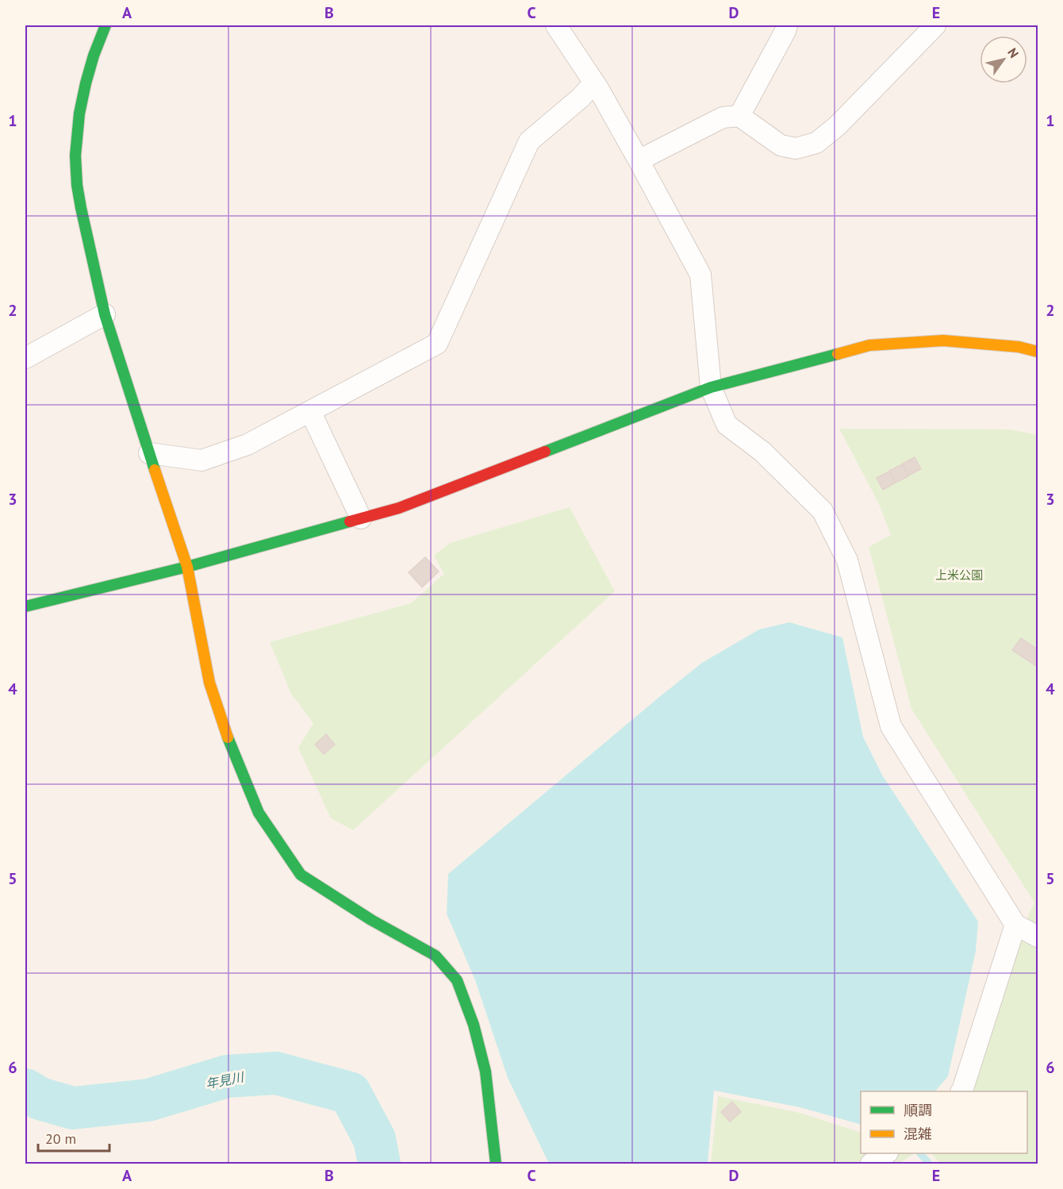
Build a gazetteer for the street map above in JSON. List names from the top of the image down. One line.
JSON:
{"water":["年見川"],"parks":["上米公園"],"legend":["順調","混雑"],"scale_bar":"20 m","north":"top right","grid":{"columns":["A","B","C","D","E"],"rows":["1","2","3","4","5","6"]}}
